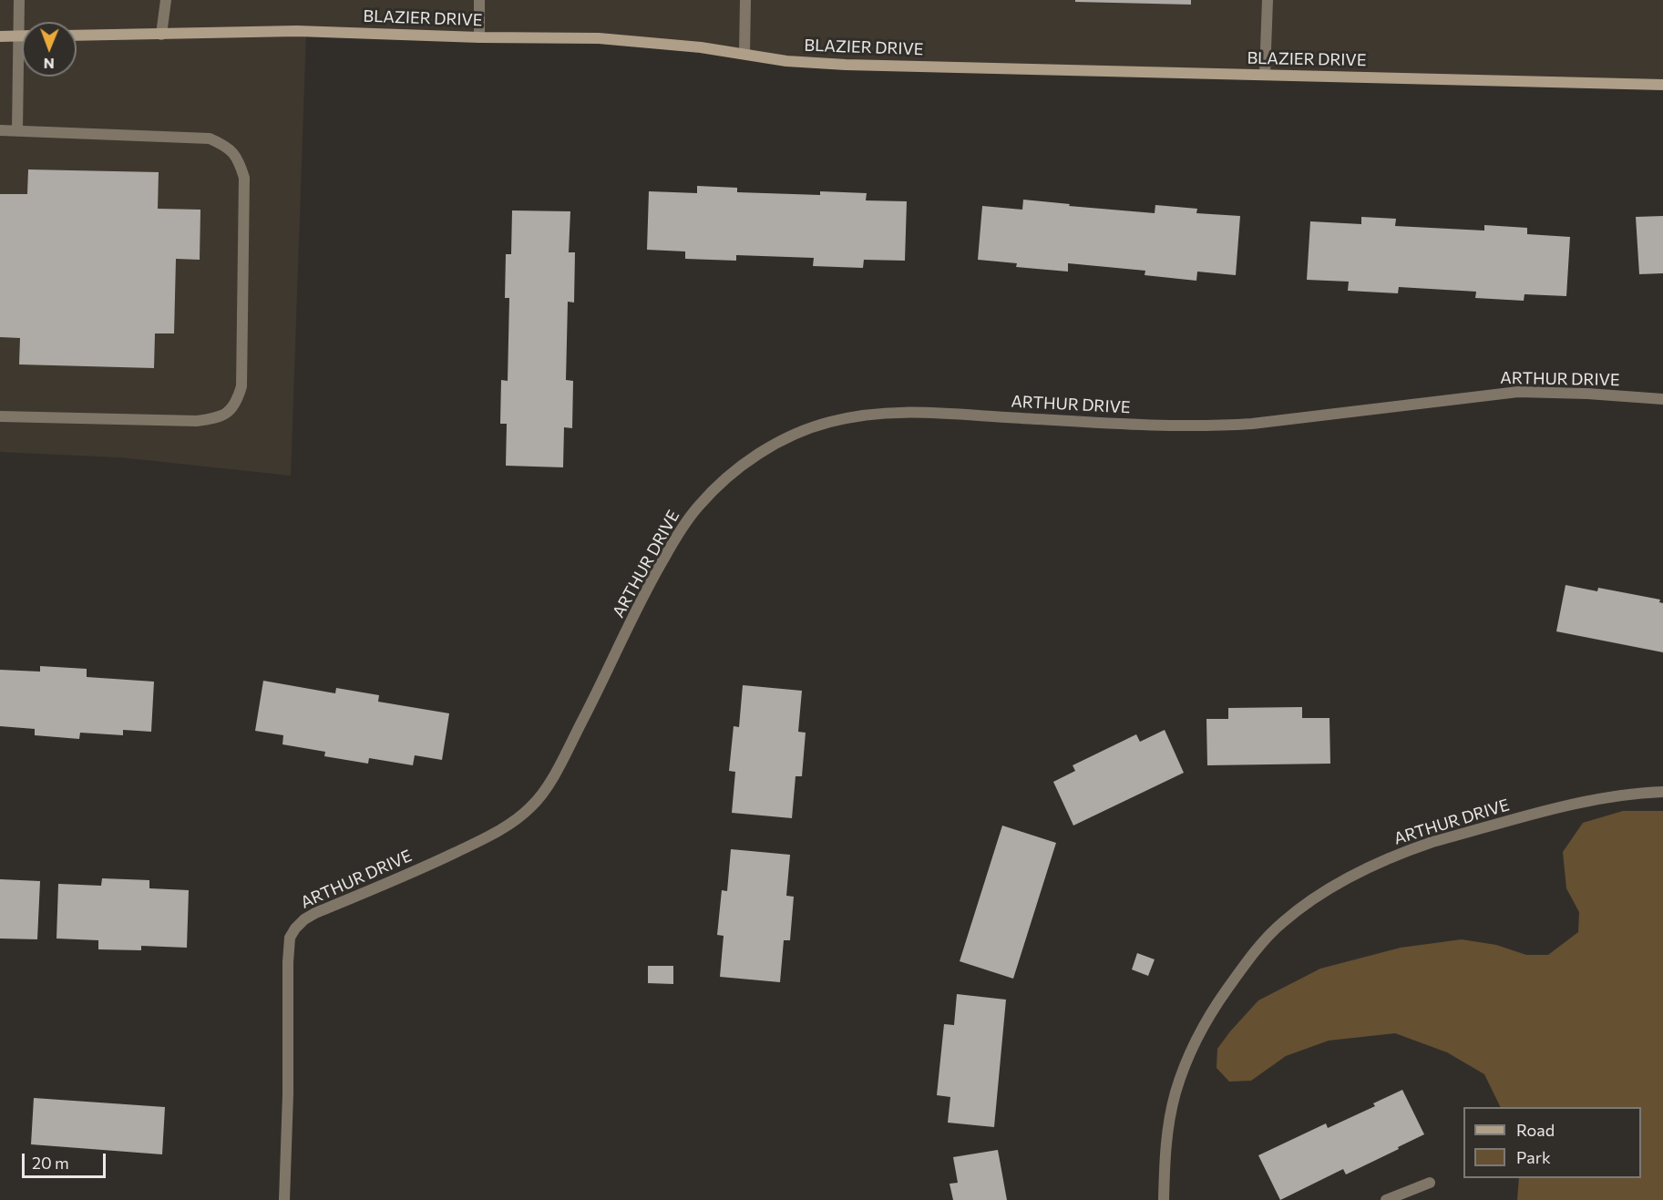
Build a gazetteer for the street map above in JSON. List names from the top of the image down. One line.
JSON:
{"streets":{"street":["BLAZIER DRIVE","ARTHUR DRIVE"]},"legend":["Road","Park"],"scale_bar":"20 m","north":"bottom"}
